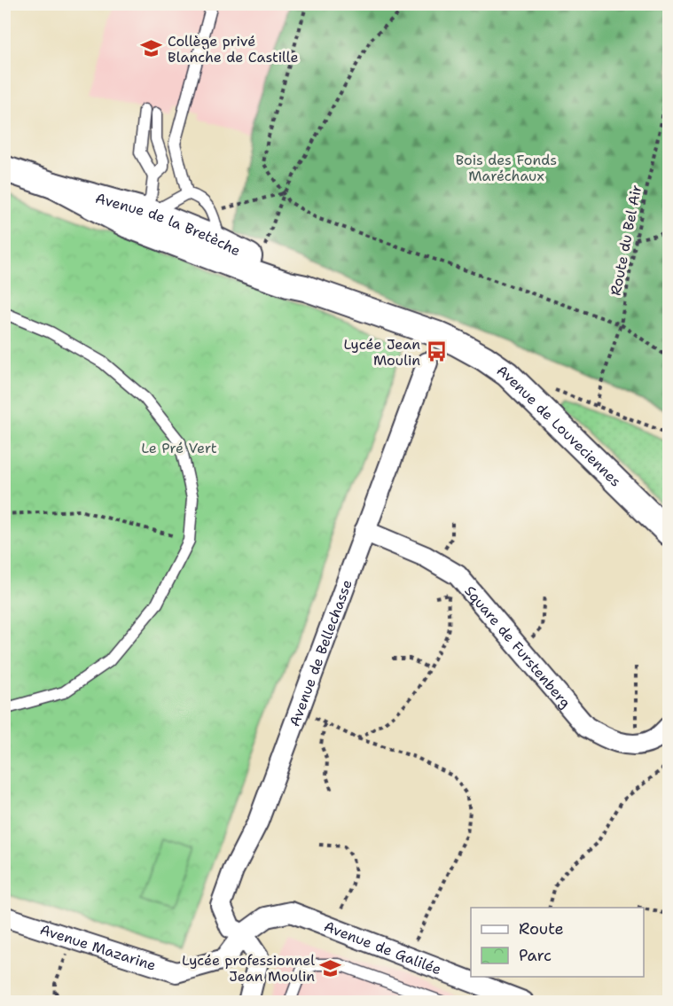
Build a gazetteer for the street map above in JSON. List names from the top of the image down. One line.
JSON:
{"streets":{"street":["Avenue de la Bretèche","Avenue de Louveciennes","Square de Furstenberg","Avenue de Bellechasse","Avenue Mazarine","Avenue de Galilée"],"path":["Route du Bel Air"]},"crossings":[["Avenue de la Bretèche","Avenue de Louveciennes"],["Square de Furstenberg","Avenue de Bellechasse"],["Avenue de Bellechasse","Avenue Mazarine"],["Avenue de Bellechasse","Avenue de Galilée"],["Avenue Mazarine","Avenue de Galilée"]],"parks":["Bois des Fonds Maréchaux","Le Pré Vert"],"places":{"school or university":["Collège privé Blanche de Castille","Lycée professionnel Jean Moulin"],"bus stop":["Lycée Jean Moulin"]},"legend":["Route","Parc"]}
